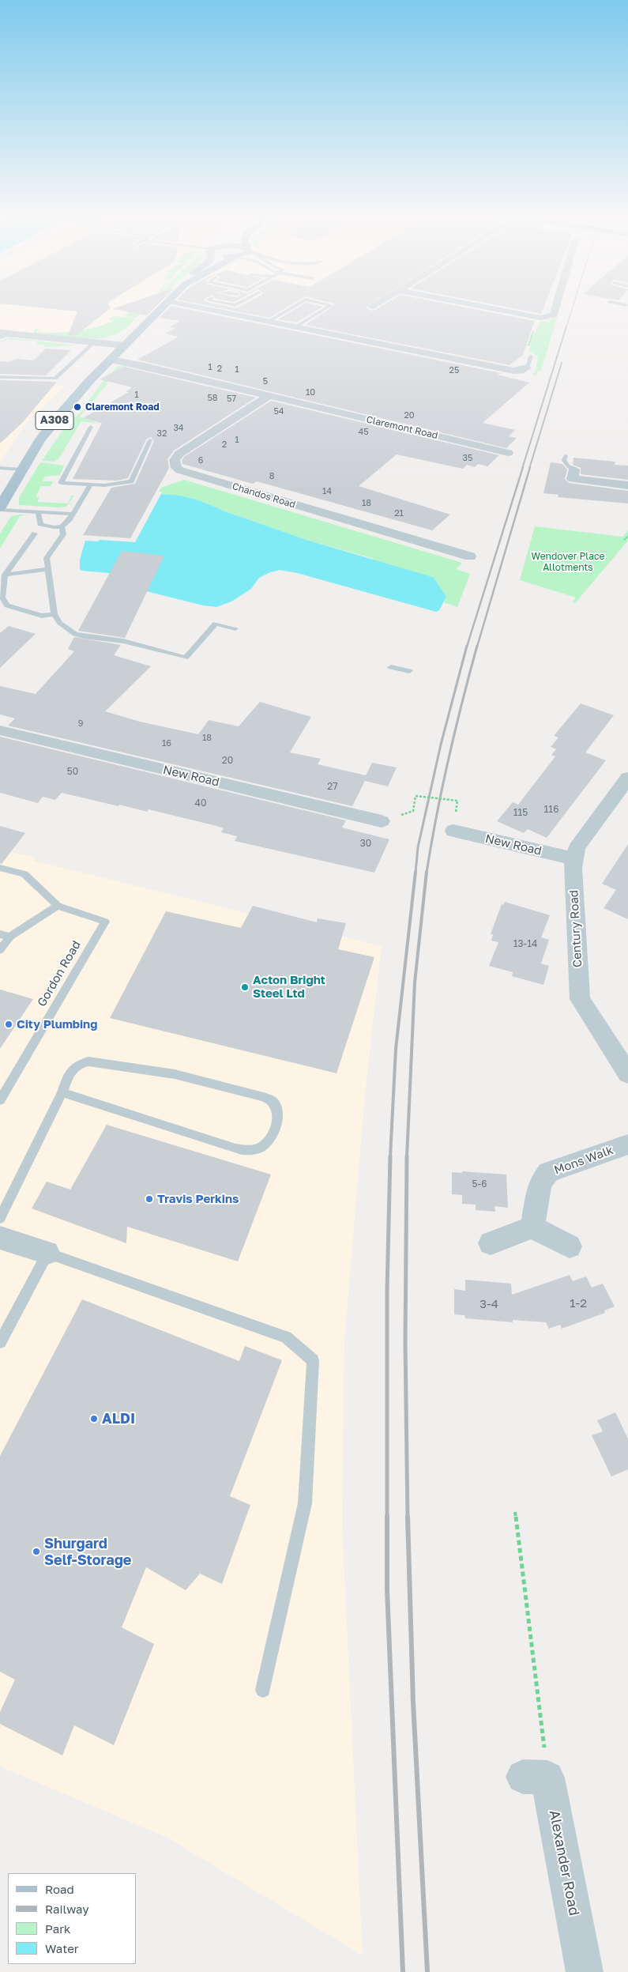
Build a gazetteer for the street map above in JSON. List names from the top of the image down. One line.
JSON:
{"streets":{"main road":["A308"],"street":["Claremont Road","Chandos Road","New Road","Century Road","Mons Walk","Alexander Road"],"lane":["Gordon Road"]},"crossings":[["A308","Claremont Road"],["Claremont Road","Chandos Road"],["New Road","Century Road"]],"parks":["Wendover Place Allotments"],"places":["Claremont Road","Acton Bright Steel Ltd","City Plumbing","Travis Perkins","ALDI","Shurgard Self-Storage"],"house_numbers":["1","2","1","25","5","10","1","58","57","54","20","34","45","32","1","2","35","6","8","14","18","21","9","18","16","20","50","27","40","116","115","30","13-14","5-6","1-2","3-4"],"legend":["Road","Railway","Park","Water"]}
